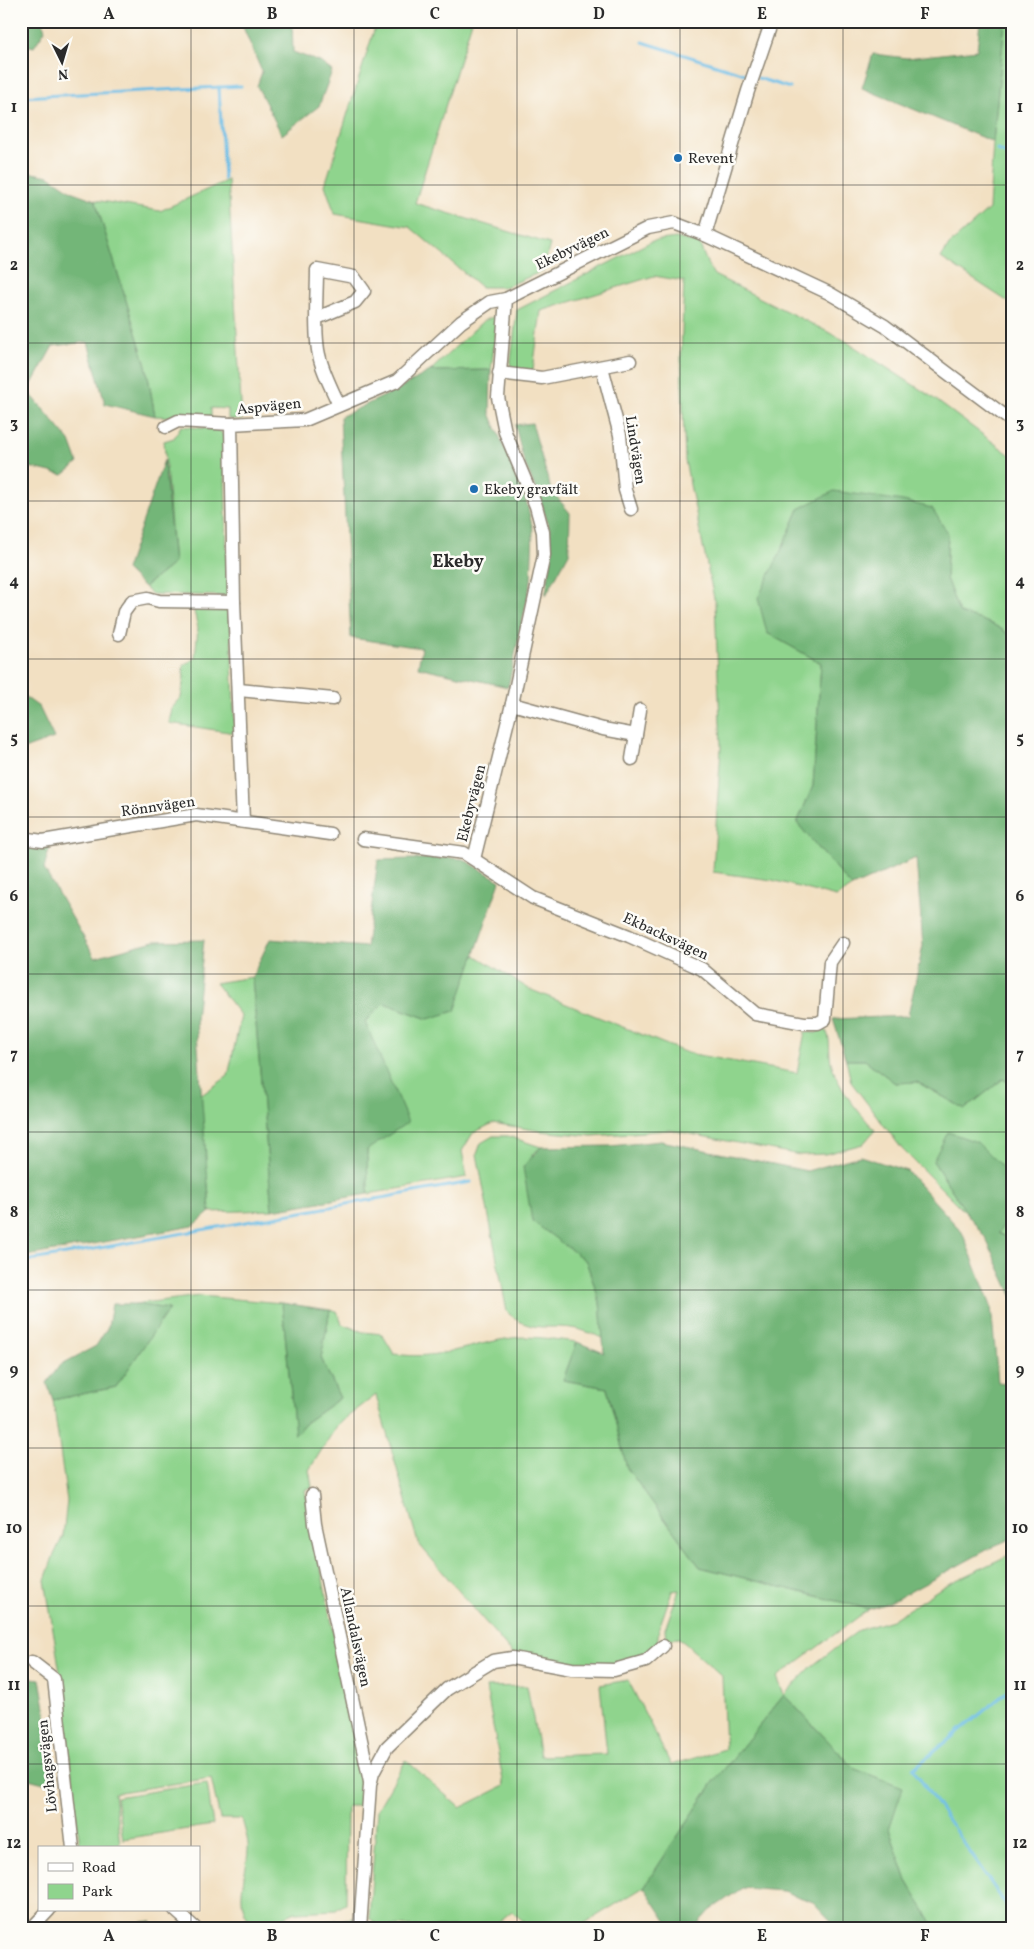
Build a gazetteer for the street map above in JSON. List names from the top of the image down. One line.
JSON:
{"streets":{"street":["Ekebyvägen","Aspvägen","Lindvägen","Rönnvägen","Ekbacksvägen","Allandalsvägen","Lövhagsvägen"]},"crossings":[["Ekebyvägen","Aspvägen"],["Ekebyvägen","Ekbacksvägen"],["Aspvägen","Rönnvägen"]],"districts":["Ekeby"],"places":["Revent","Ekeby gravfält"],"legend":["Road","Park"],"north":"bottom","grid":{"columns":["A","B","C","D","E","F"],"rows":["1","2","3","4","5","6","7","8","9","10","11","12"]}}
